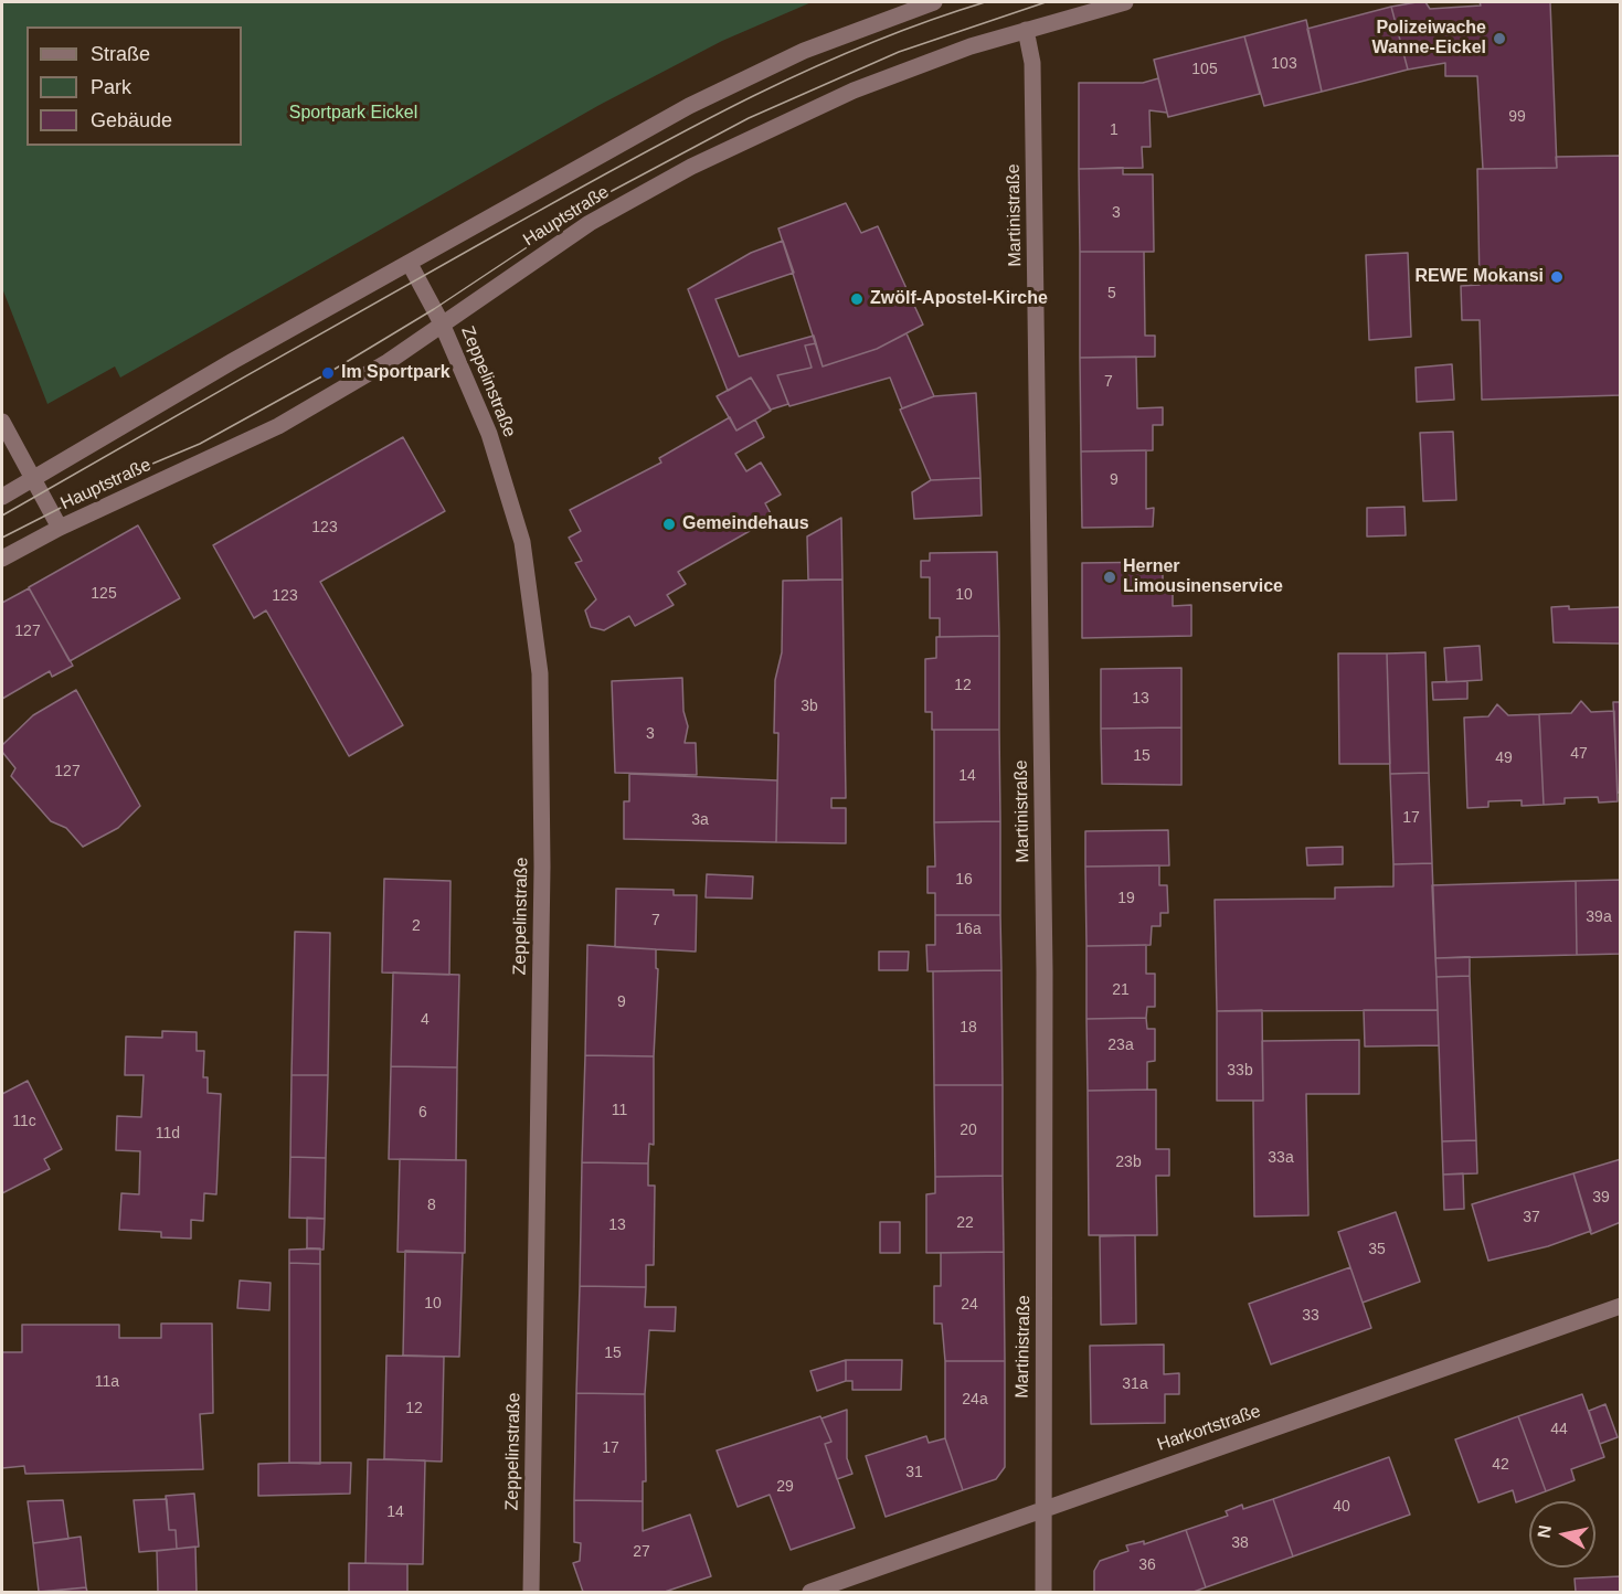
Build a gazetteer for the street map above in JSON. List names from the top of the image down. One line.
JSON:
{"streets":{"street":["Martinistraße","Hauptstraße","Zeppelinstraße","Harkortstraße"]},"crossings":[["Martinistraße","Hauptstraße"],["Martinistraße","Harkortstraße"],["Hauptstraße","Zeppelinstraße"]],"parks":["Sportpark Eickel"],"places":["Polizeiwache Wanne-Eickel","REWE Mokansi","Zwölf-Apostel-Kirche","Im Sportpark","Gemeindehaus","Herner Limousinenservice"],"house_numbers":["103","105","99","1","3","5","7","9","123","125","10","123","127","12","13","3b","3","47","15","49","127","14","17","3a","16","19","39a","7","2","16a","21","9","4","18","23a","33b","11","6","11c","20","11d","33a","23b","39","8","37","22","13","35","10","24","33","15","11a","31a","24a","12","44","17","42","31","29","40","14","38","27","36"],"legend":["Straße","Park","Gebäude"],"north":"left"}
